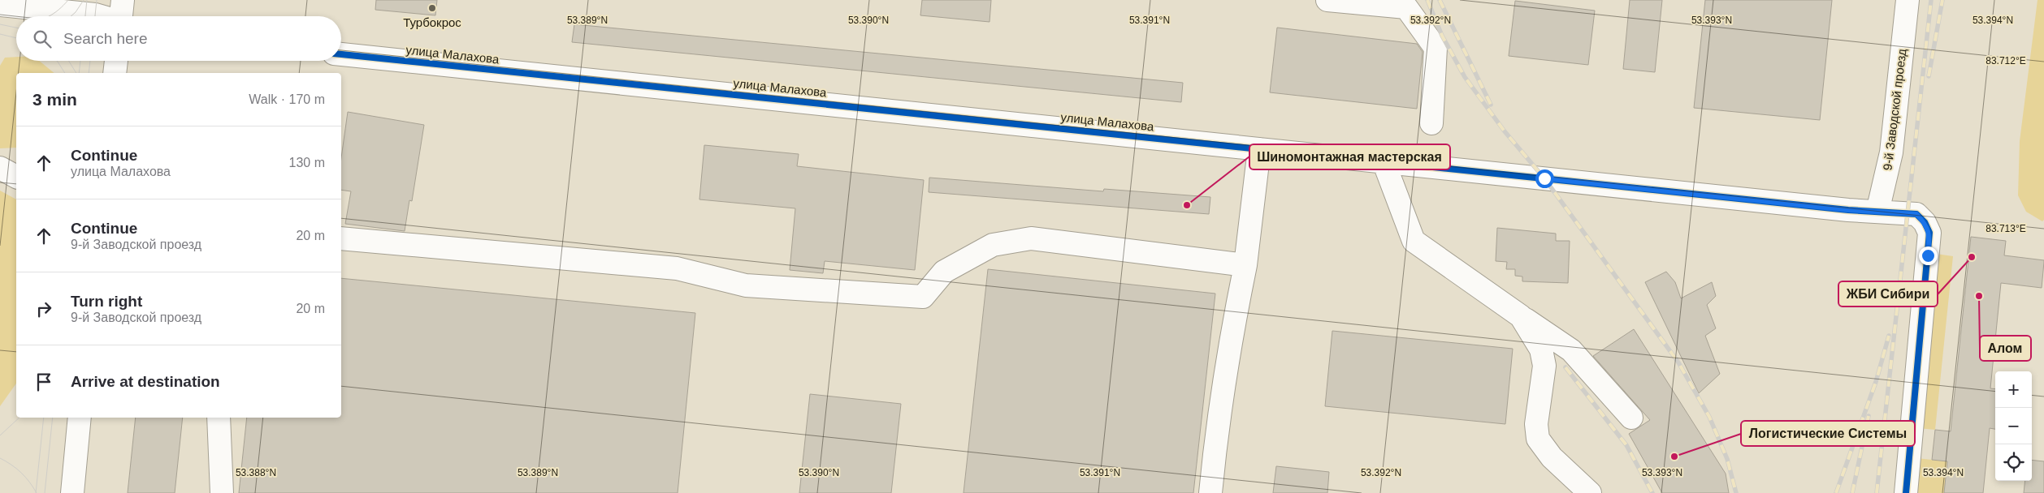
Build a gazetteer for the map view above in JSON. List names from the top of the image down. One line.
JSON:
{"streets":{"street":["улица Малахова","9-й Заводской проезд"]},"crossings":[["улица Малахова","9-й Заводской проезд"]],"places":["Турбокрос","Шиномонтажная мастерская","ЖБИ Сибири","Алом","Логистические Системы"],"page":{"search":"Search here","heading":["3 min","Walk · 170 m"],"list":[["Continue","улица Малахова","130 m"],["Continue","9-й Заводской проезд","20 m"],["Turn right","9-й Заводской проезд","20 m"],"Arrive at destination"],"map_buttons":["+","−"]},"coordinates":["53.389°N","53.390°N","53.391°N","53.392°N","53.393°N","53.394°N","83.712°E","83.713°E","53.388°N"]}
